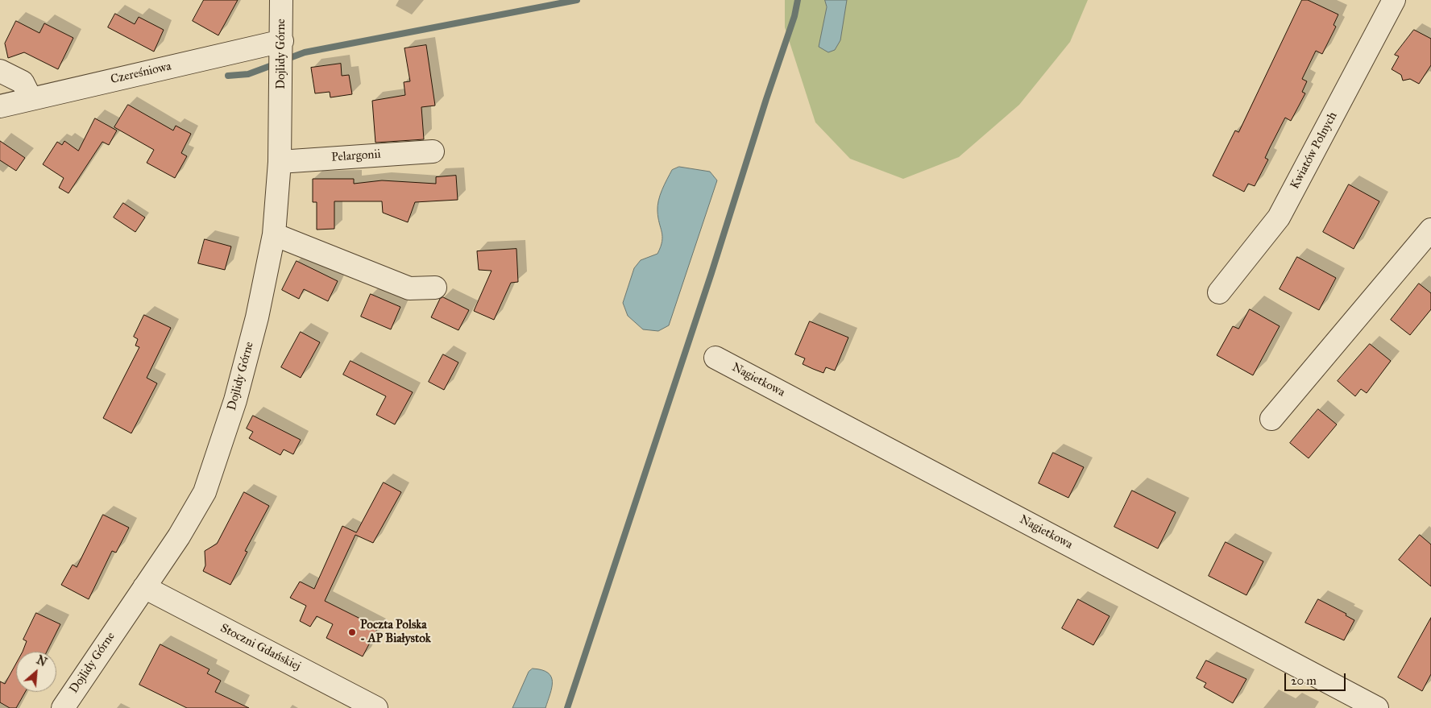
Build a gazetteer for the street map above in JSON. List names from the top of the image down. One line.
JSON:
{"streets":{"street":["Dojlidy Górne","Czereśniowa","Kwiatów Polnych","Pelargonii","Nagietkowa","Stoczni Gdańskiej"]},"crossings":[["Dojlidy Górne","Czereśniowa"],["Dojlidy Górne","Pelargonii"],["Dojlidy Górne","Stoczni Gdańskiej"]],"places":["Poczta Polska - AP Białystok"],"scale_bar":"20 m","north":"top right"}
